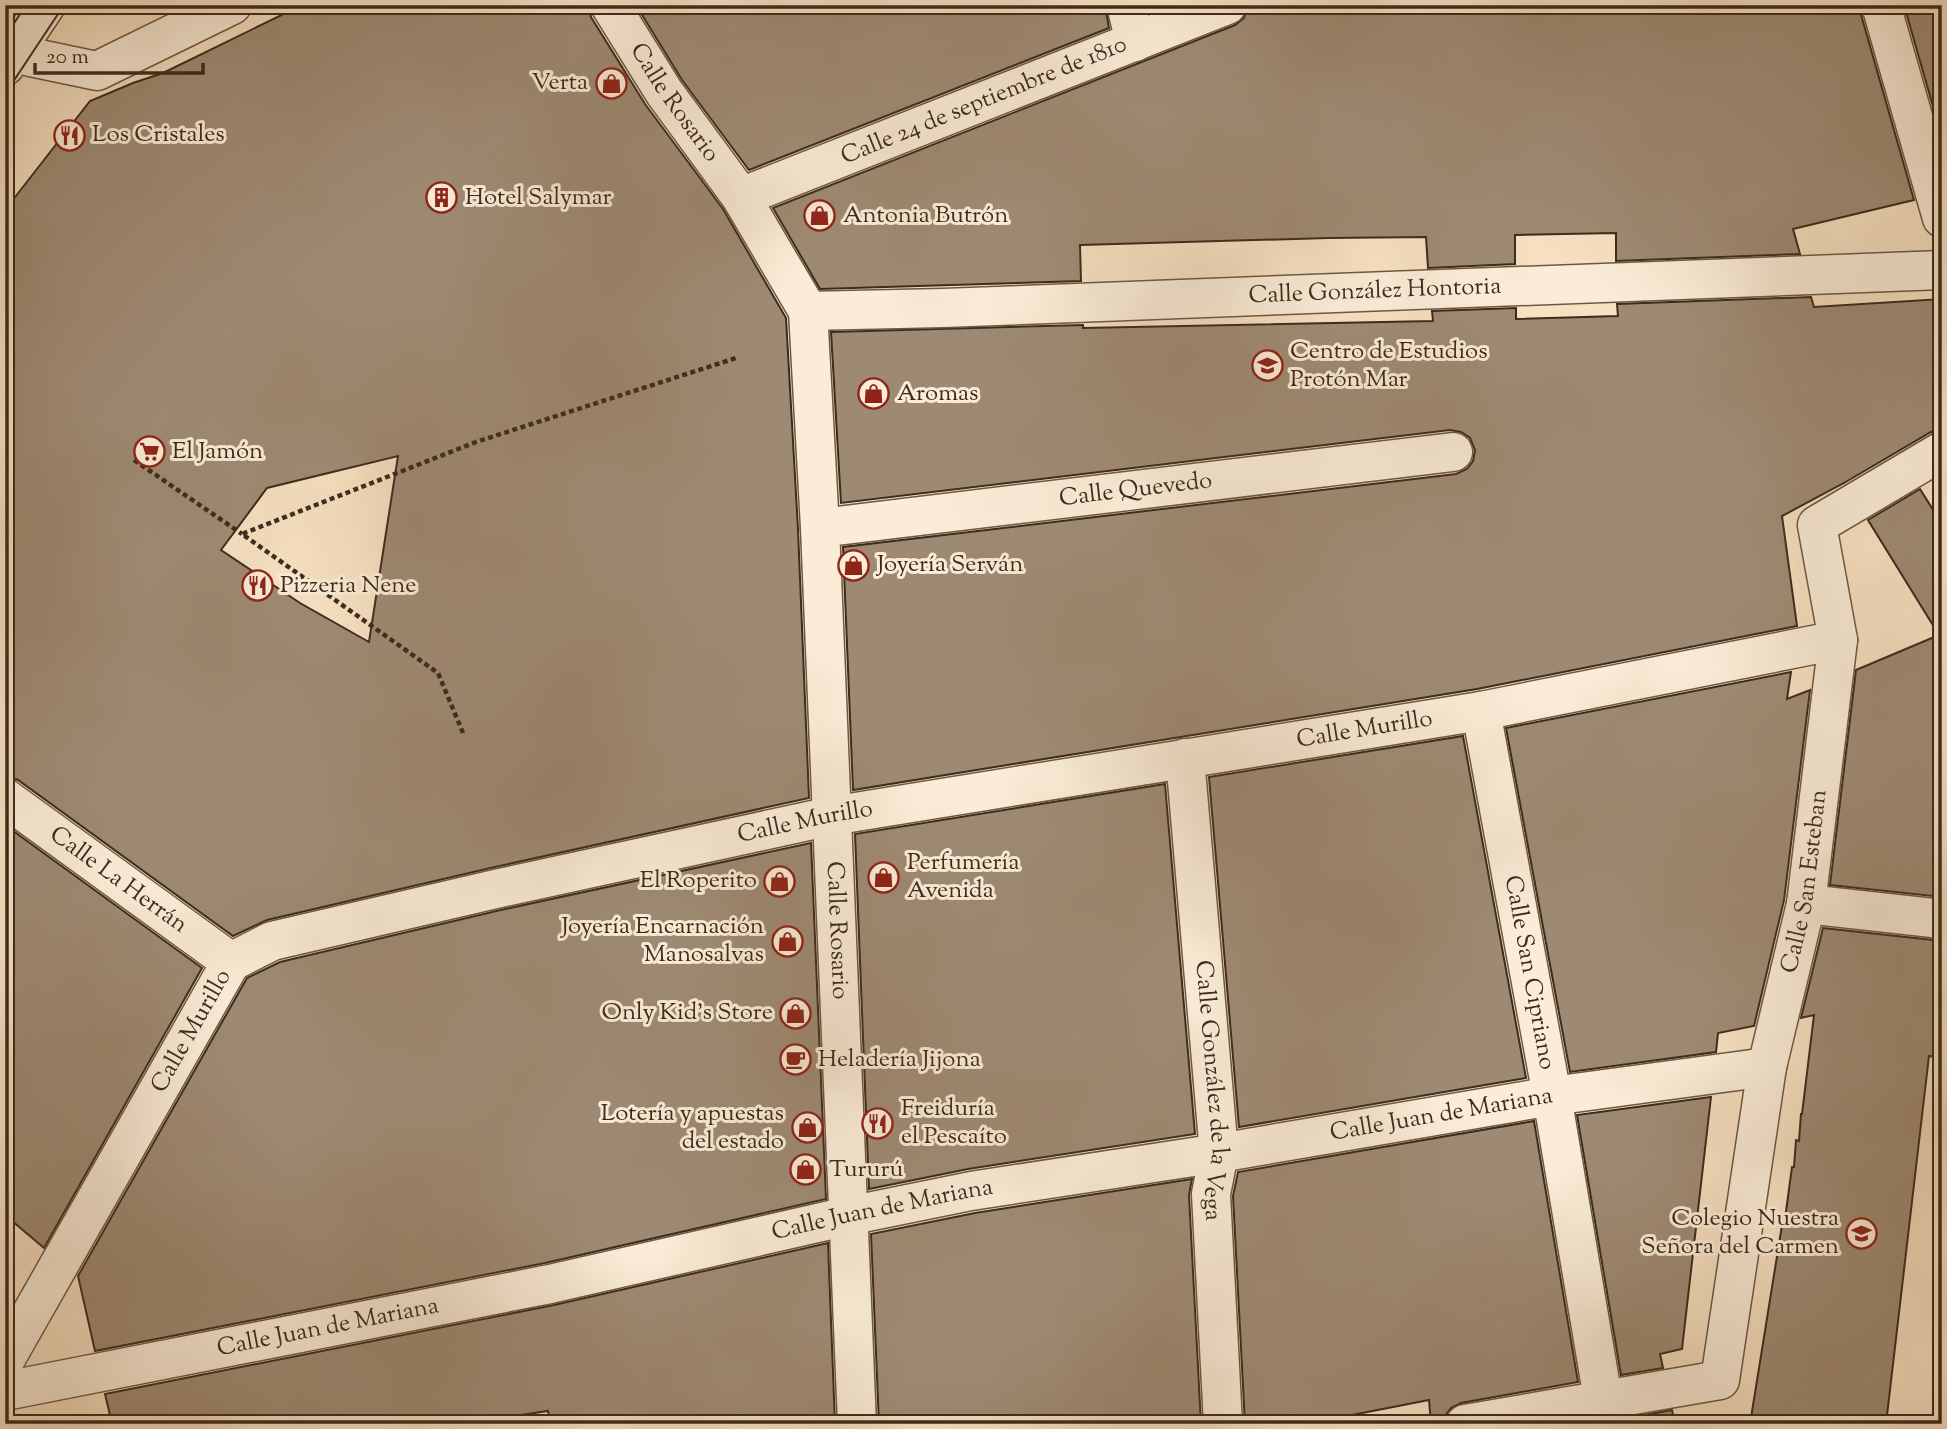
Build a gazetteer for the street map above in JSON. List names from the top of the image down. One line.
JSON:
{"streets":{"street":["Calle 24 de septiembre de 1810","Calle Rosario","Calle González Hontoria","Calle Quevedo","Calle Murillo","Calle La Herrán","Calle San Esteban","Calle San Cipriano","Calle González de la Vega","Calle Juan de Mariana"]},"crossings":[["Calle 24 de septiembre de 1810","Calle Rosario"],["Calle Rosario","Calle González Hontoria"],["Calle Rosario","Calle Quevedo"],["Calle Rosario","Calle Murillo"],["Calle Rosario","Calle Juan de Mariana"],["Calle Murillo","Calle La Herrán"],["Calle Murillo","Calle San Esteban"],["Calle Murillo","Calle San Cipriano"],["Calle Murillo","Calle González de la Vega"],["Calle San Esteban","Calle San Cipriano"],["Calle San Esteban","Calle Juan de Mariana"],["Calle San Cipriano","Calle Juan de Mariana"],["Calle González de la Vega","Calle Juan de Mariana"]],"places":{"shop":["Verta","Antonia Butrón","Aromas","Joyería Serván","Perfumería Avenida","El Roperito","Joyería Encarnación Manosalvas","Only Kid's Store","Lotería y apuestas del estado","Tururú"],"restaurant":["Los Cristales","Pizzeria Nene","Freiduría el Pescaíto"],"building":["Hotel Salymar"],"school or university":["Centro de Estudios Protón Mar","Colegio Nuestra Señora del Carmen"],"supermarket":["El Jamón"],"cafe":["Heladería Jijona"]},"scale_bar":"20 m"}
